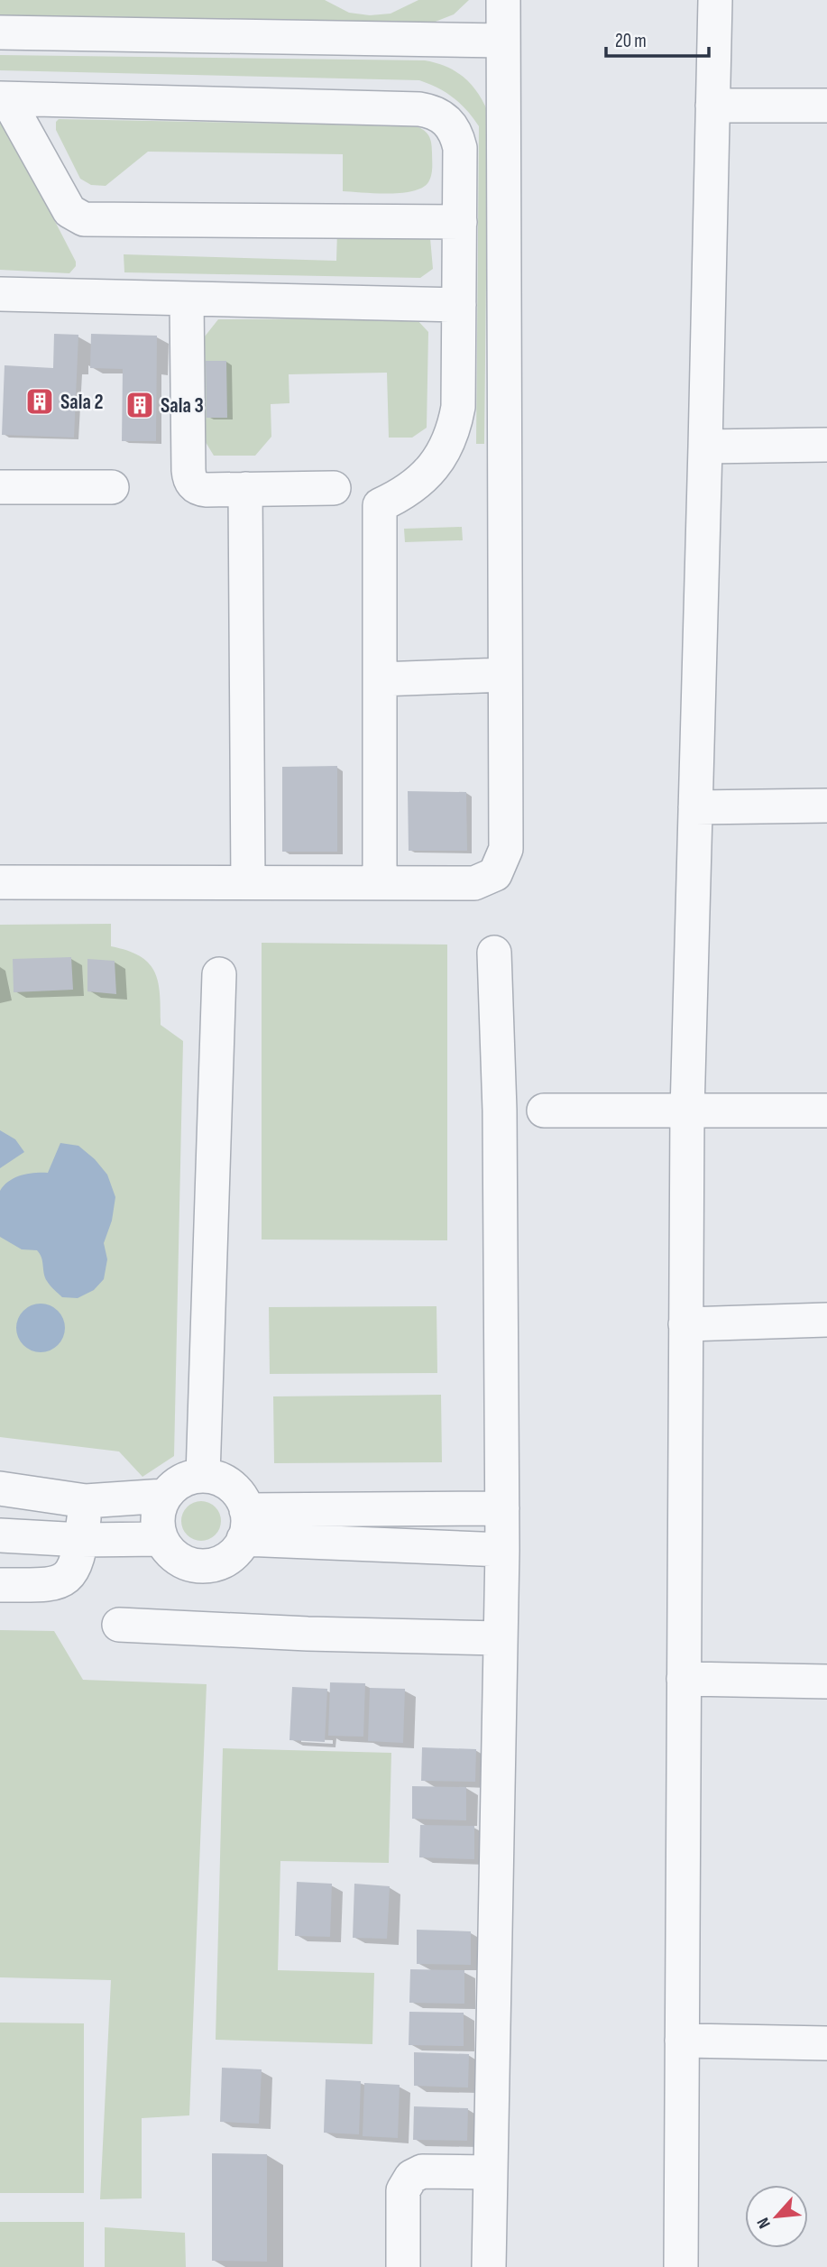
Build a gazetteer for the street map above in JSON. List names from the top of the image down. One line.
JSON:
{"places":{"building":["Sala 2","Sala 3"]},"scale_bar":"20 m","north":"bottom left"}
